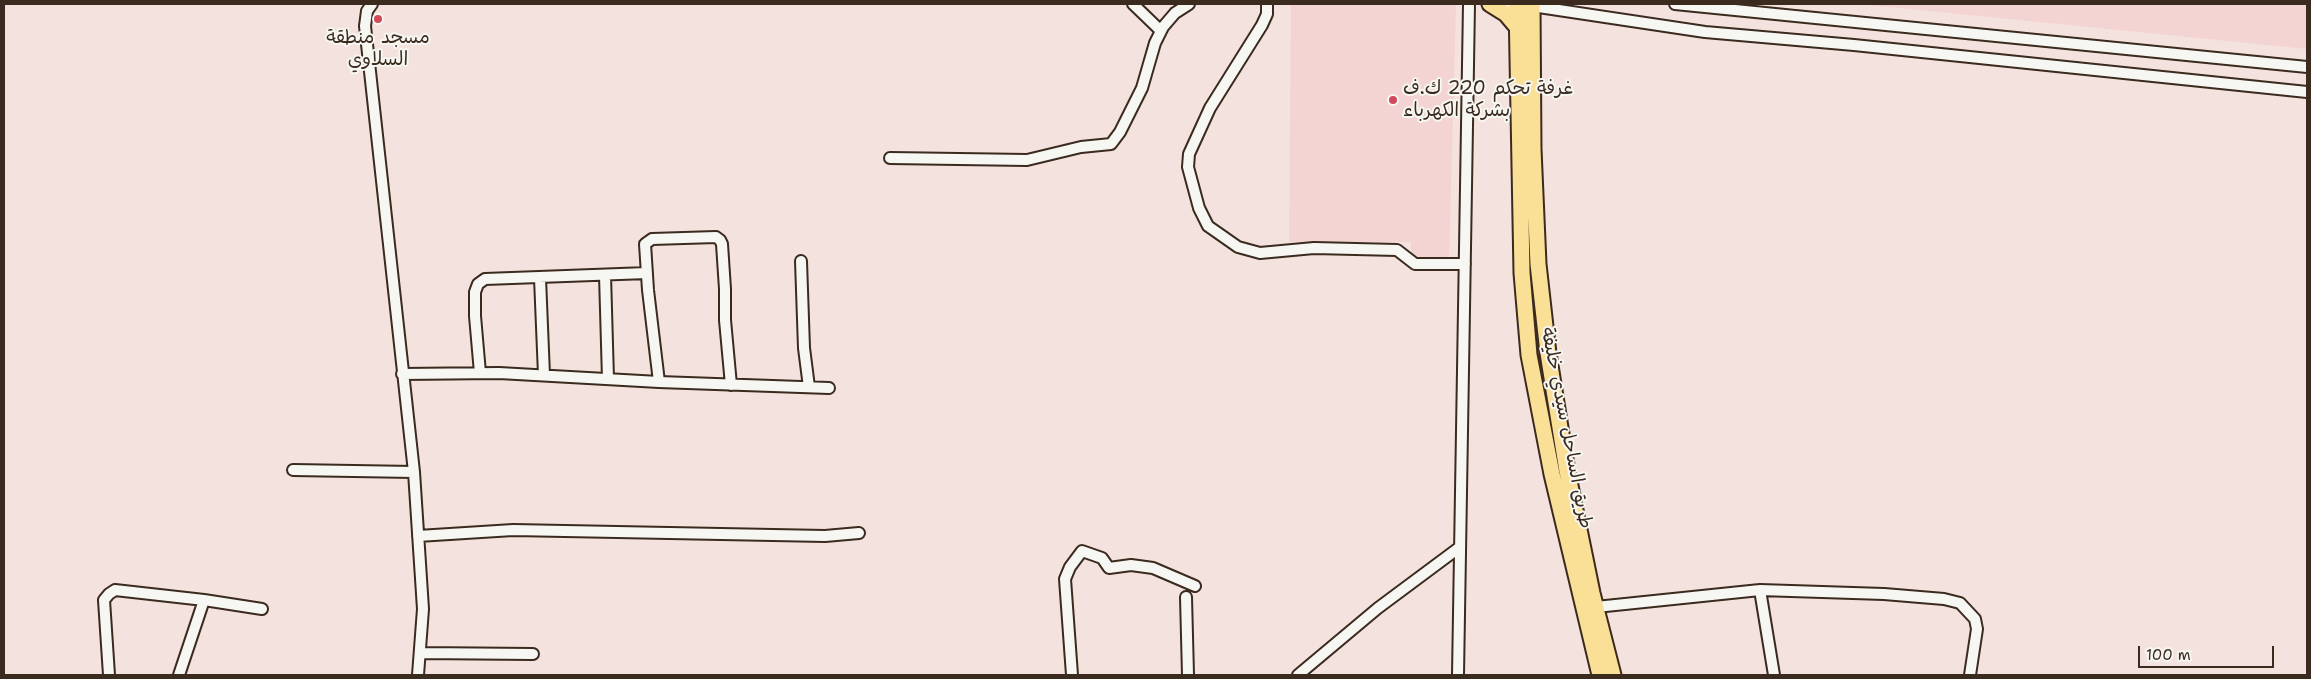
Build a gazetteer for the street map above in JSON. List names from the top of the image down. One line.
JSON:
{"streets":{"highway":["طريق الساحل سيدي خليفة"]},"places":["مسجد منطقة السلاوي","غرفة تحكم 220 ك.ف بشركة الكهرباء"],"scale_bar":"100 m"}
